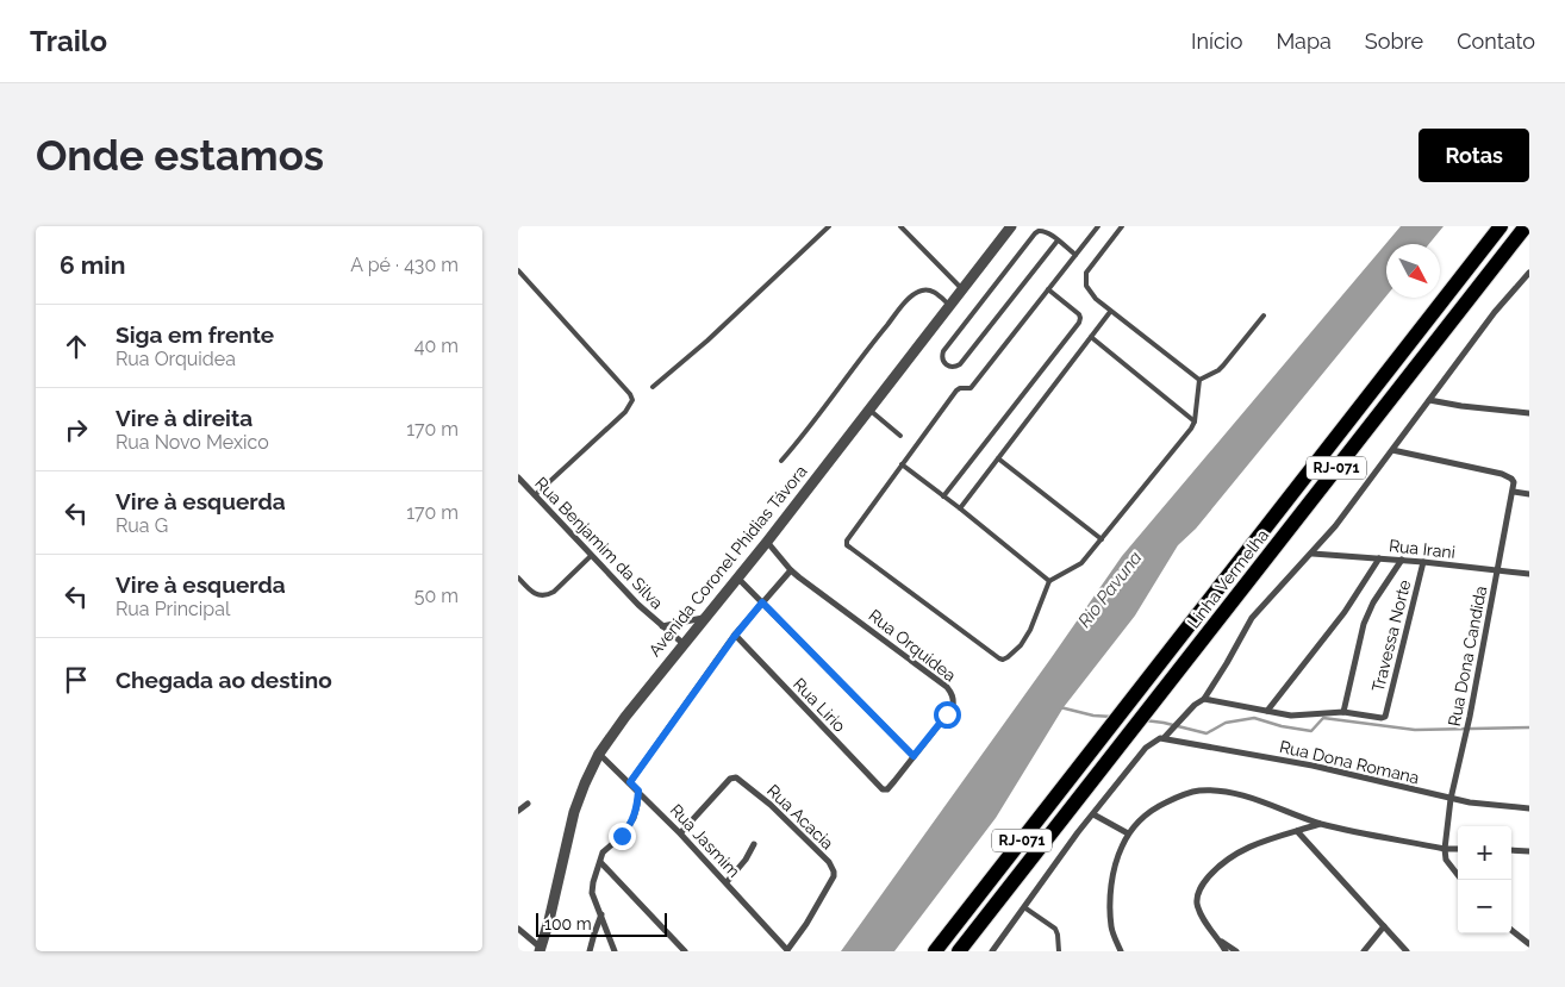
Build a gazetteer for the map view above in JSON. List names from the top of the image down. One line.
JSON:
{"streets":{"highway":["RJ-071","Linha Vermelha"],"street":["Rua Benjamim da Silva","Rua Irani","Avenida Coronel Phidias Távora","Travessa Norte","Rua Orquidea","Rua Dona Candida","Rua Lirio","Rua Dona Romana","Rua Acacia","Rua Jasmim"]},"crossings":[["Rua Benjamim da Silva","Avenida Coronel Phidias Távora"],["Rua Irani","Travessa Norte"],["Rua Irani","Rua Dona Candida"],["Avenida Coronel Phidias Távora","Rua Orquidea"],["Avenida Coronel Phidias Távora","Rua Jasmim"],["Rua Orquidea","Rua Lirio"],["Rua Dona Candida","Rua Dona Romana"],["Rua Acacia","Rua Jasmim"]],"water":["Rio Pavuna"],"scale_bar":"100 m","north":"bottom right","page":{"header":"Trailo","nav":["Início","Mapa","Sobre","Contato"],"buttons":"Rotas","title":"Onde estamos","heading":["6 min","A pé · 430 m"],"list":[["Siga em frente","Rua Orquidea","40 m"],["Vire à direita","Rua Novo Mexico","170 m"],["Vire à esquerda","Rua G","170 m"],["Vire à esquerda","Rua Principal","50 m"],"Chegada ao destino"],"map_buttons":["+","−"],"scale":"100 m"}}
